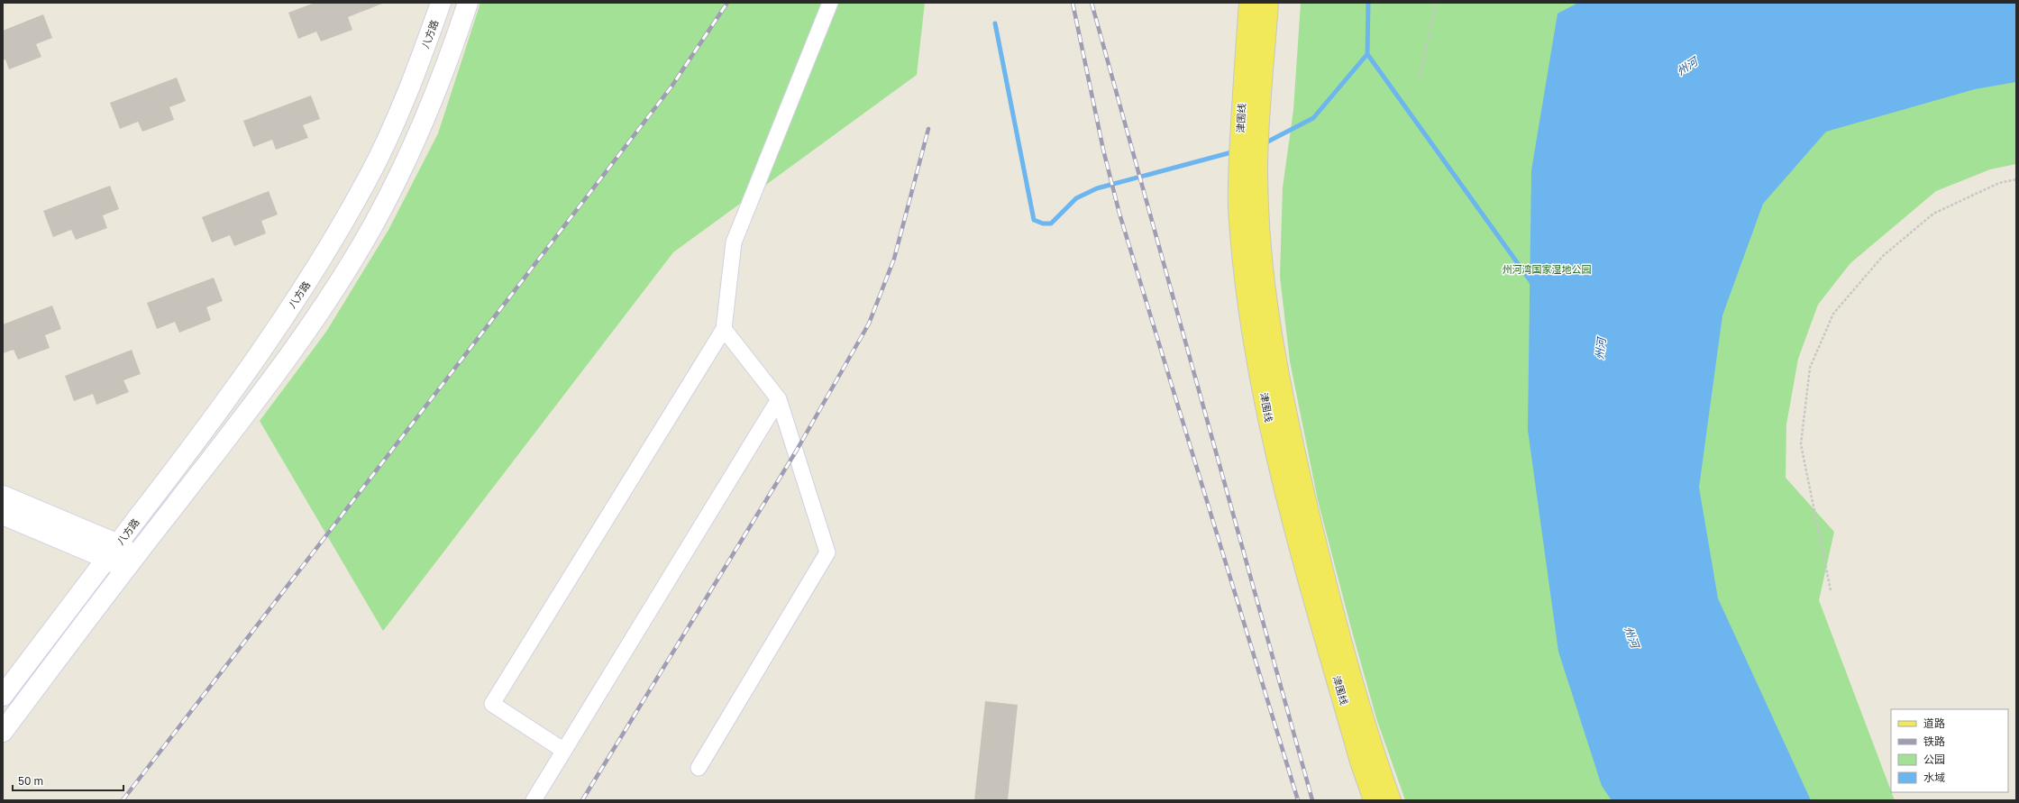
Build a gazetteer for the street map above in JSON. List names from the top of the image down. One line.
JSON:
{"streets":{"main road":["八方路","津围线"]},"water":["州河"],"parks":["州河湾国家湿地公园"],"legend":["道路","铁路","公园","水域"],"scale_bar":"50 m"}
